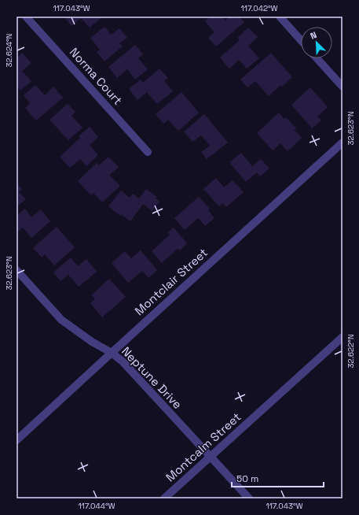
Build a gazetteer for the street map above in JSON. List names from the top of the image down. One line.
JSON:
{"streets":{"street":["Norma Court","Montclair Street","Neptune Drive","Montcalm Street"]},"crossings":[["Montclair Street","Neptune Drive"],["Neptune Drive","Montcalm Street"]],"scale_bar":"50 m","north":"top left","coordinates":["117.043°W","117.042°W","32.624°N","32.623°N","32.622°N","117.044°W"]}
